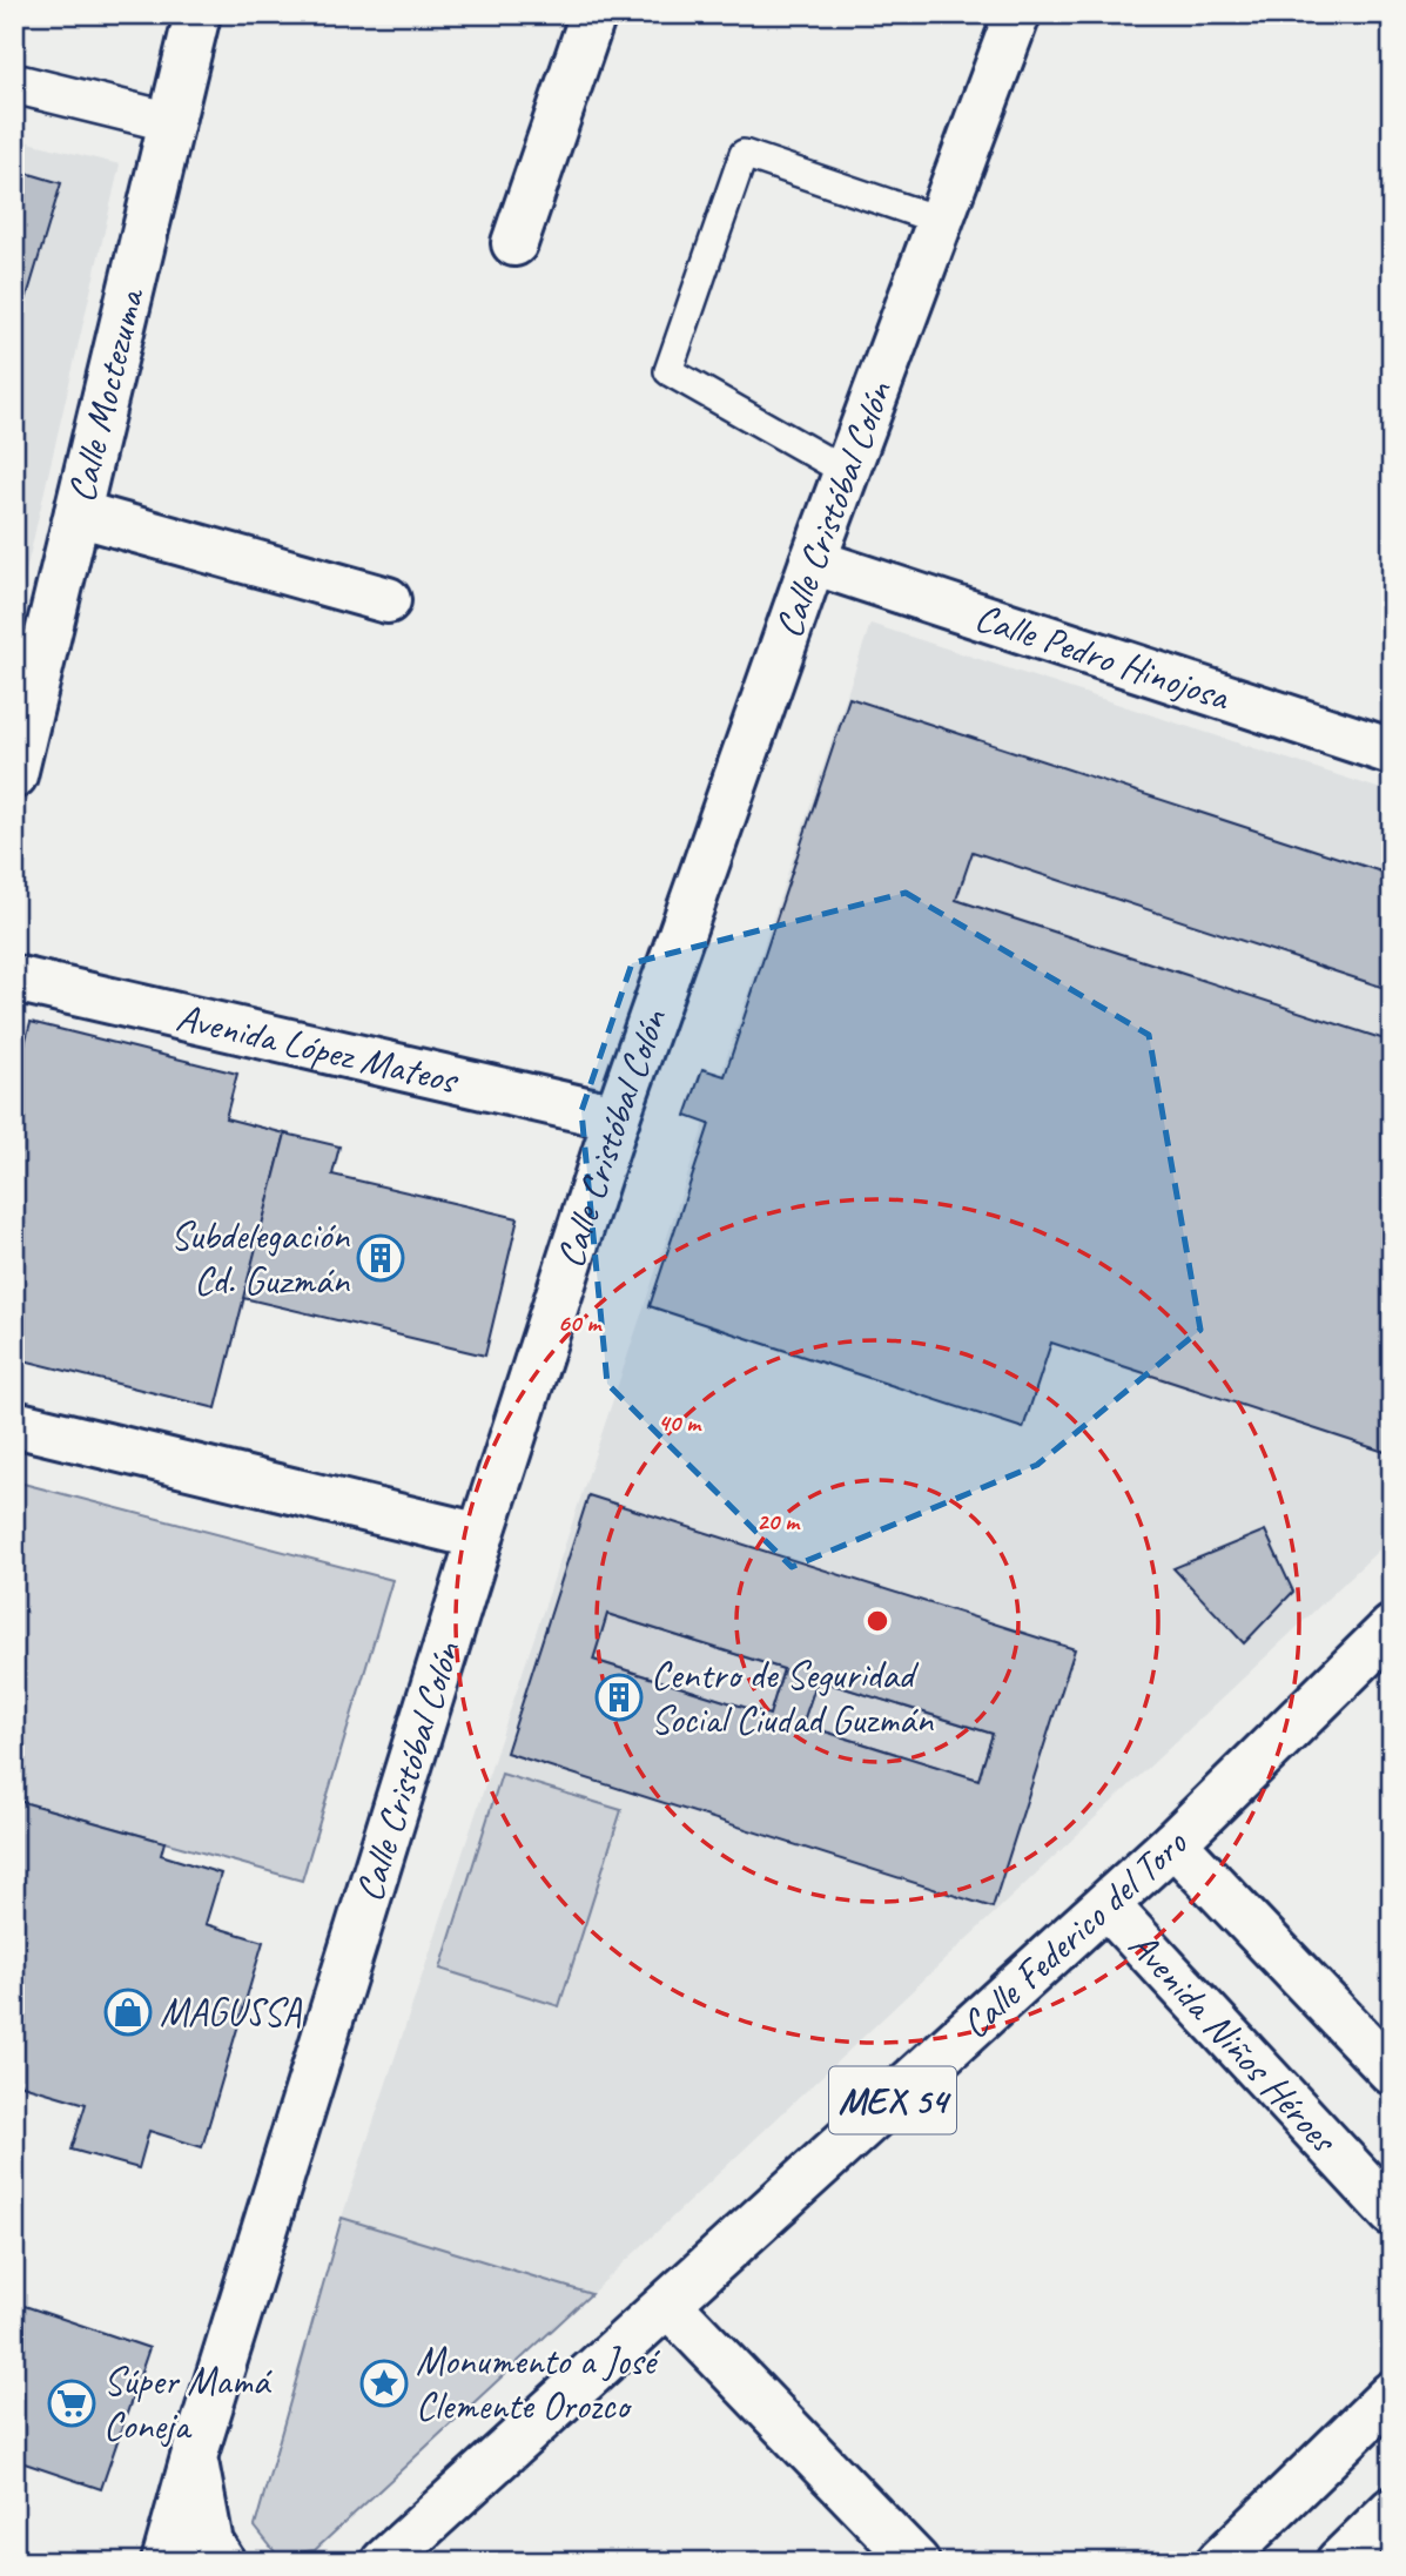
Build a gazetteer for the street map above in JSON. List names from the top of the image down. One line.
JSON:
{"streets":{"street":["Calle Moctezuma","Calle Cristóbal Colón","Calle Pedro Hinojosa","Avenida López Mateos","Calle Federico del Toro","Avenida Niños Héroes","MEX 54"]},"crossings":[["Calle Cristóbal Colón","Calle Pedro Hinojosa"],["Calle Cristóbal Colón","Avenida López Mateos"],["Calle Federico del Toro","Avenida Niños Héroes"]],"places":{"building":["Subdelegación Cd. Guzmán","Centro de Seguridad Social Ciudad Guzmán"],"shop":["MAGUSSA"],"place":["Monumento a José Clemente Orozco"],"supermarket":["Súper Mamá Coneja"]},"rings":["60 m","40 m","20 m"]}
